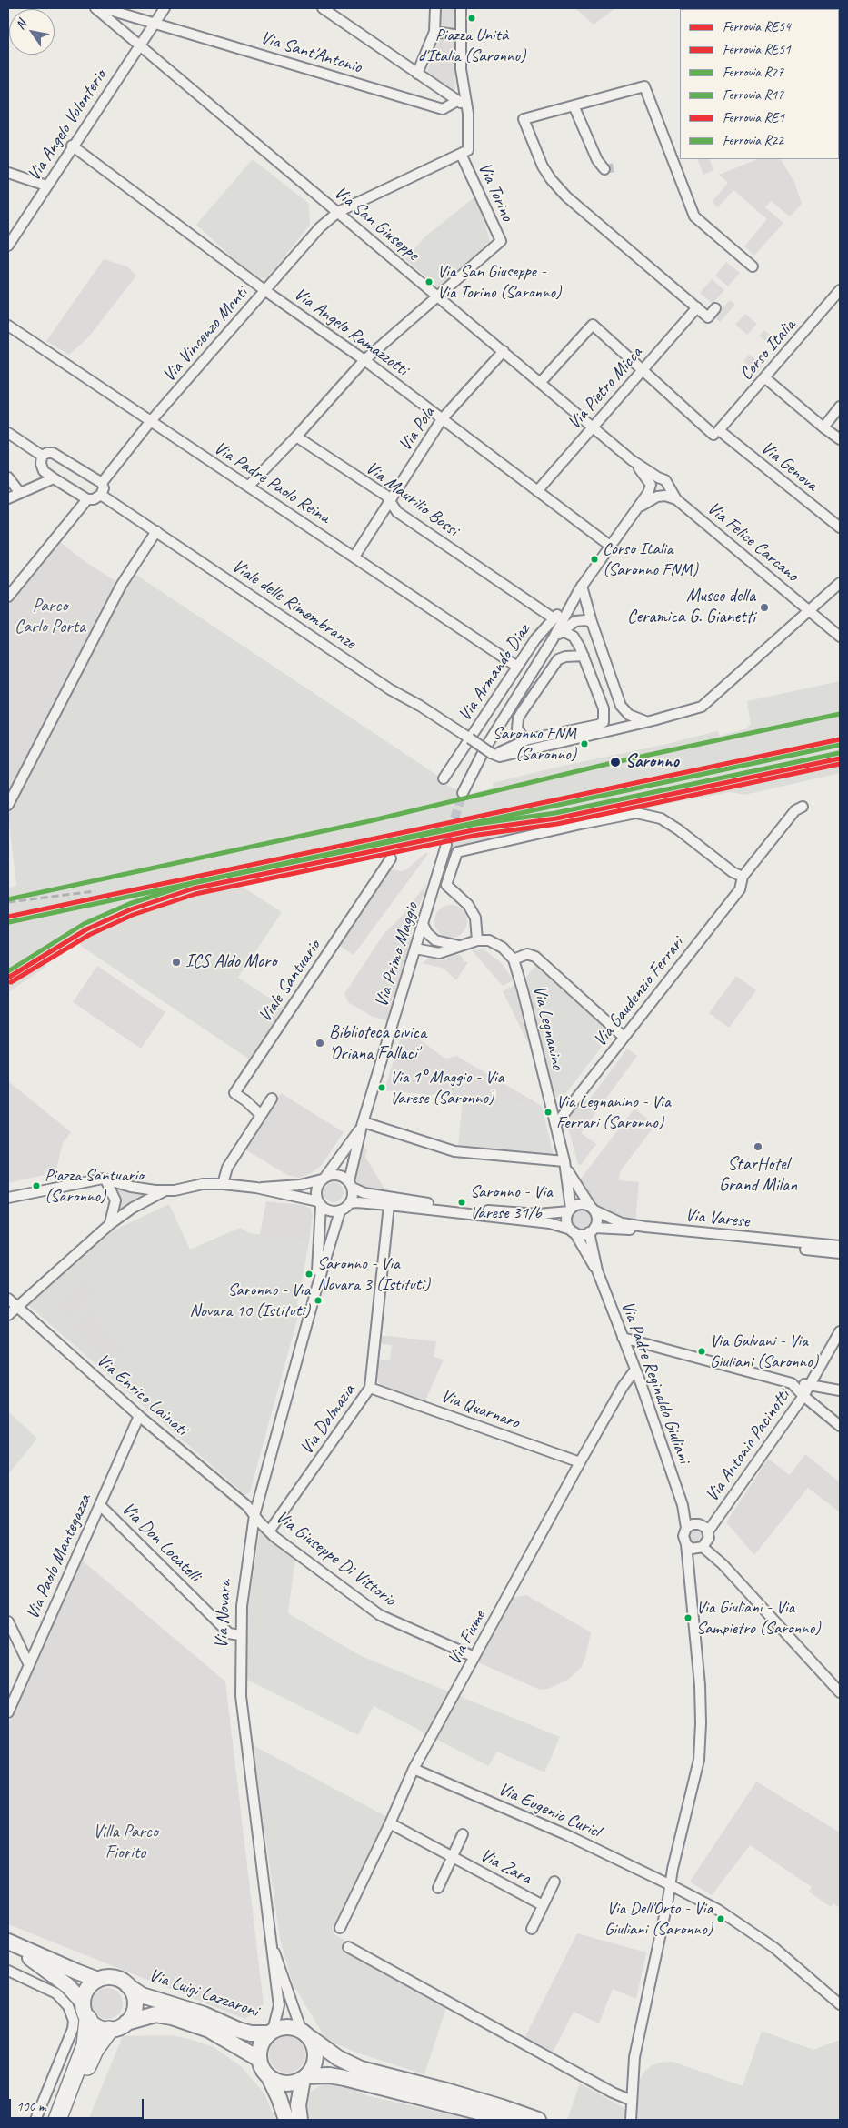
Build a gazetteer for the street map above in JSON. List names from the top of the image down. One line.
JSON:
{"streets":{"main road":["Via Luigi Lazzaroni"],"street":["Via Sant'Antonio","Via Angelo Volonterio","Via Torino","Via San Giuseppe","Via Angelo Ramazzotti","Via Vincenzo Monti","Corso Italia","Via Pietro Micca","Via Pola","Via Genova","Via Padre Paolo Reina","Via Maurilio Bossi","Via Felice Carcano","Viale delle Rimembranze","Via Armando Diaz","Via Primo Maggio","Viale Santuario","Via Gaudenzio Ferrari","Via Legnanino","Via Varese","Via Padre Reginaldo Giuliani","Via Enrico Lainati","Via Quarnaro","Via Dalmazia","Via Antonio Pacinotti","Via Don Locatelli","Via Paolo Mantegazza","Via Giuseppe Di Vittorio","Via Novara","Via Fiume","Via Eugenio Curiel","Via Zara"]},"crossings":[["Via Sant'Antonio","Via Angelo Volonterio"],["Via Angelo Volonterio","Via San Giuseppe"],["Via Angelo Volonterio","Via Angelo Ramazzotti"],["Via Torino","Via San Giuseppe"],["Via Torino","Via Vincenzo Monti"],["Via San Giuseppe","Via Vincenzo Monti"],["Via San Giuseppe","Via Pietro Micca"],["Via San Giuseppe","Via Pola"],["Via San Giuseppe","Via Genova"],["Via San Giuseppe","Via Felice Carcano"],["Via Angelo Ramazzotti","Via Vincenzo Monti"],["Via Angelo Ramazzotti","Via Pietro Micca"],["Via Angelo Ramazzotti","Via Pola"],["Via Vincenzo Monti","Via Padre Paolo Reina"],["Corso Italia","Via Genova"],["Via Pietro Micca","Via Genova"],["Via Pola","Via Padre Paolo Reina"],["Via Pola","Via Maurilio Bossi"],["Via Padre Paolo Reina","Via Armando Diaz"],["Via Maurilio Bossi","Via Armando Diaz"],["Viale delle Rimembranze","Via Armando Diaz"],["Via Primo Maggio","Via Novara"],["Via Gaudenzio Ferrari","Via Legnanino"],["Via Legnanino","Via Varese"],["Via Legnanino","Via Padre Reginaldo Giuliani"],["Via Varese","Via Padre Reginaldo Giuliani"],["Via Padre Reginaldo Giuliani","Via Antonio Pacinotti"],["Via Padre Reginaldo Giuliani","Via Fiume"],["Via Padre Reginaldo Giuliani","Via Eugenio Curiel"],["Via Enrico Lainati","Via Paolo Mantegazza"],["Via Enrico Lainati","Via Giuseppe Di Vittorio"],["Via Enrico Lainati","Via Novara"],["Via Quarnaro","Via Dalmazia"],["Via Quarnaro","Via Fiume"],["Via Dalmazia","Via Giuseppe Di Vittorio"],["Via Don Locatelli","Via Paolo Mantegazza"],["Via Don Locatelli","Via Novara"],["Via Giuseppe Di Vittorio","Via Novara"],["Via Giuseppe Di Vittorio","Via Fiume"],["Via Novara","Via Luigi Lazzaroni"],["Via Fiume","Via Eugenio Curiel"],["Via Fiume","Via Zara"]],"parks":["Parco Carlo Porta","Villa Parco Fiorito"],"places":["Piazza Unità d'Italia (Saronno)","Via San Giuseppe - Via Torino (Saronno)","Corso Italia (Saronno FNM)","Museo della Ceramica G. Gianetti","Saronno FNM (Saronno)","Saronno","ICS Aldo Moro","Biblioteca civica 'Oriana Fallaci'","Via 1° Maggio - Via Varese (Saronno)","Via Legnanino - Via Ferrari (Saronno)","StarHotel Grand Milan","Piazza Santuario (Saronno)","Saronno - Via Varese 31/b","Saronno - Via Novara 3 (Istituti)","Saronno - Via Novara 10 (Istituti)","Via Galvani - Via Giuliani (Saronno)","Via Giuliani - Via Sampietro (Saronno)","Via Dell'Orto - Via Giuliani (Saronno)"],"lines":["rail line R17","rail line RE1","rail line R22","rail line R27","rail line RE54","rail line RE51"],"legend":["Ferrovia RE54","Ferrovia RE51","Ferrovia R27","Ferrovia R17","Ferrovia RE1","Ferrovia R22"],"scale_bar":"100 m","north":"top left"}
